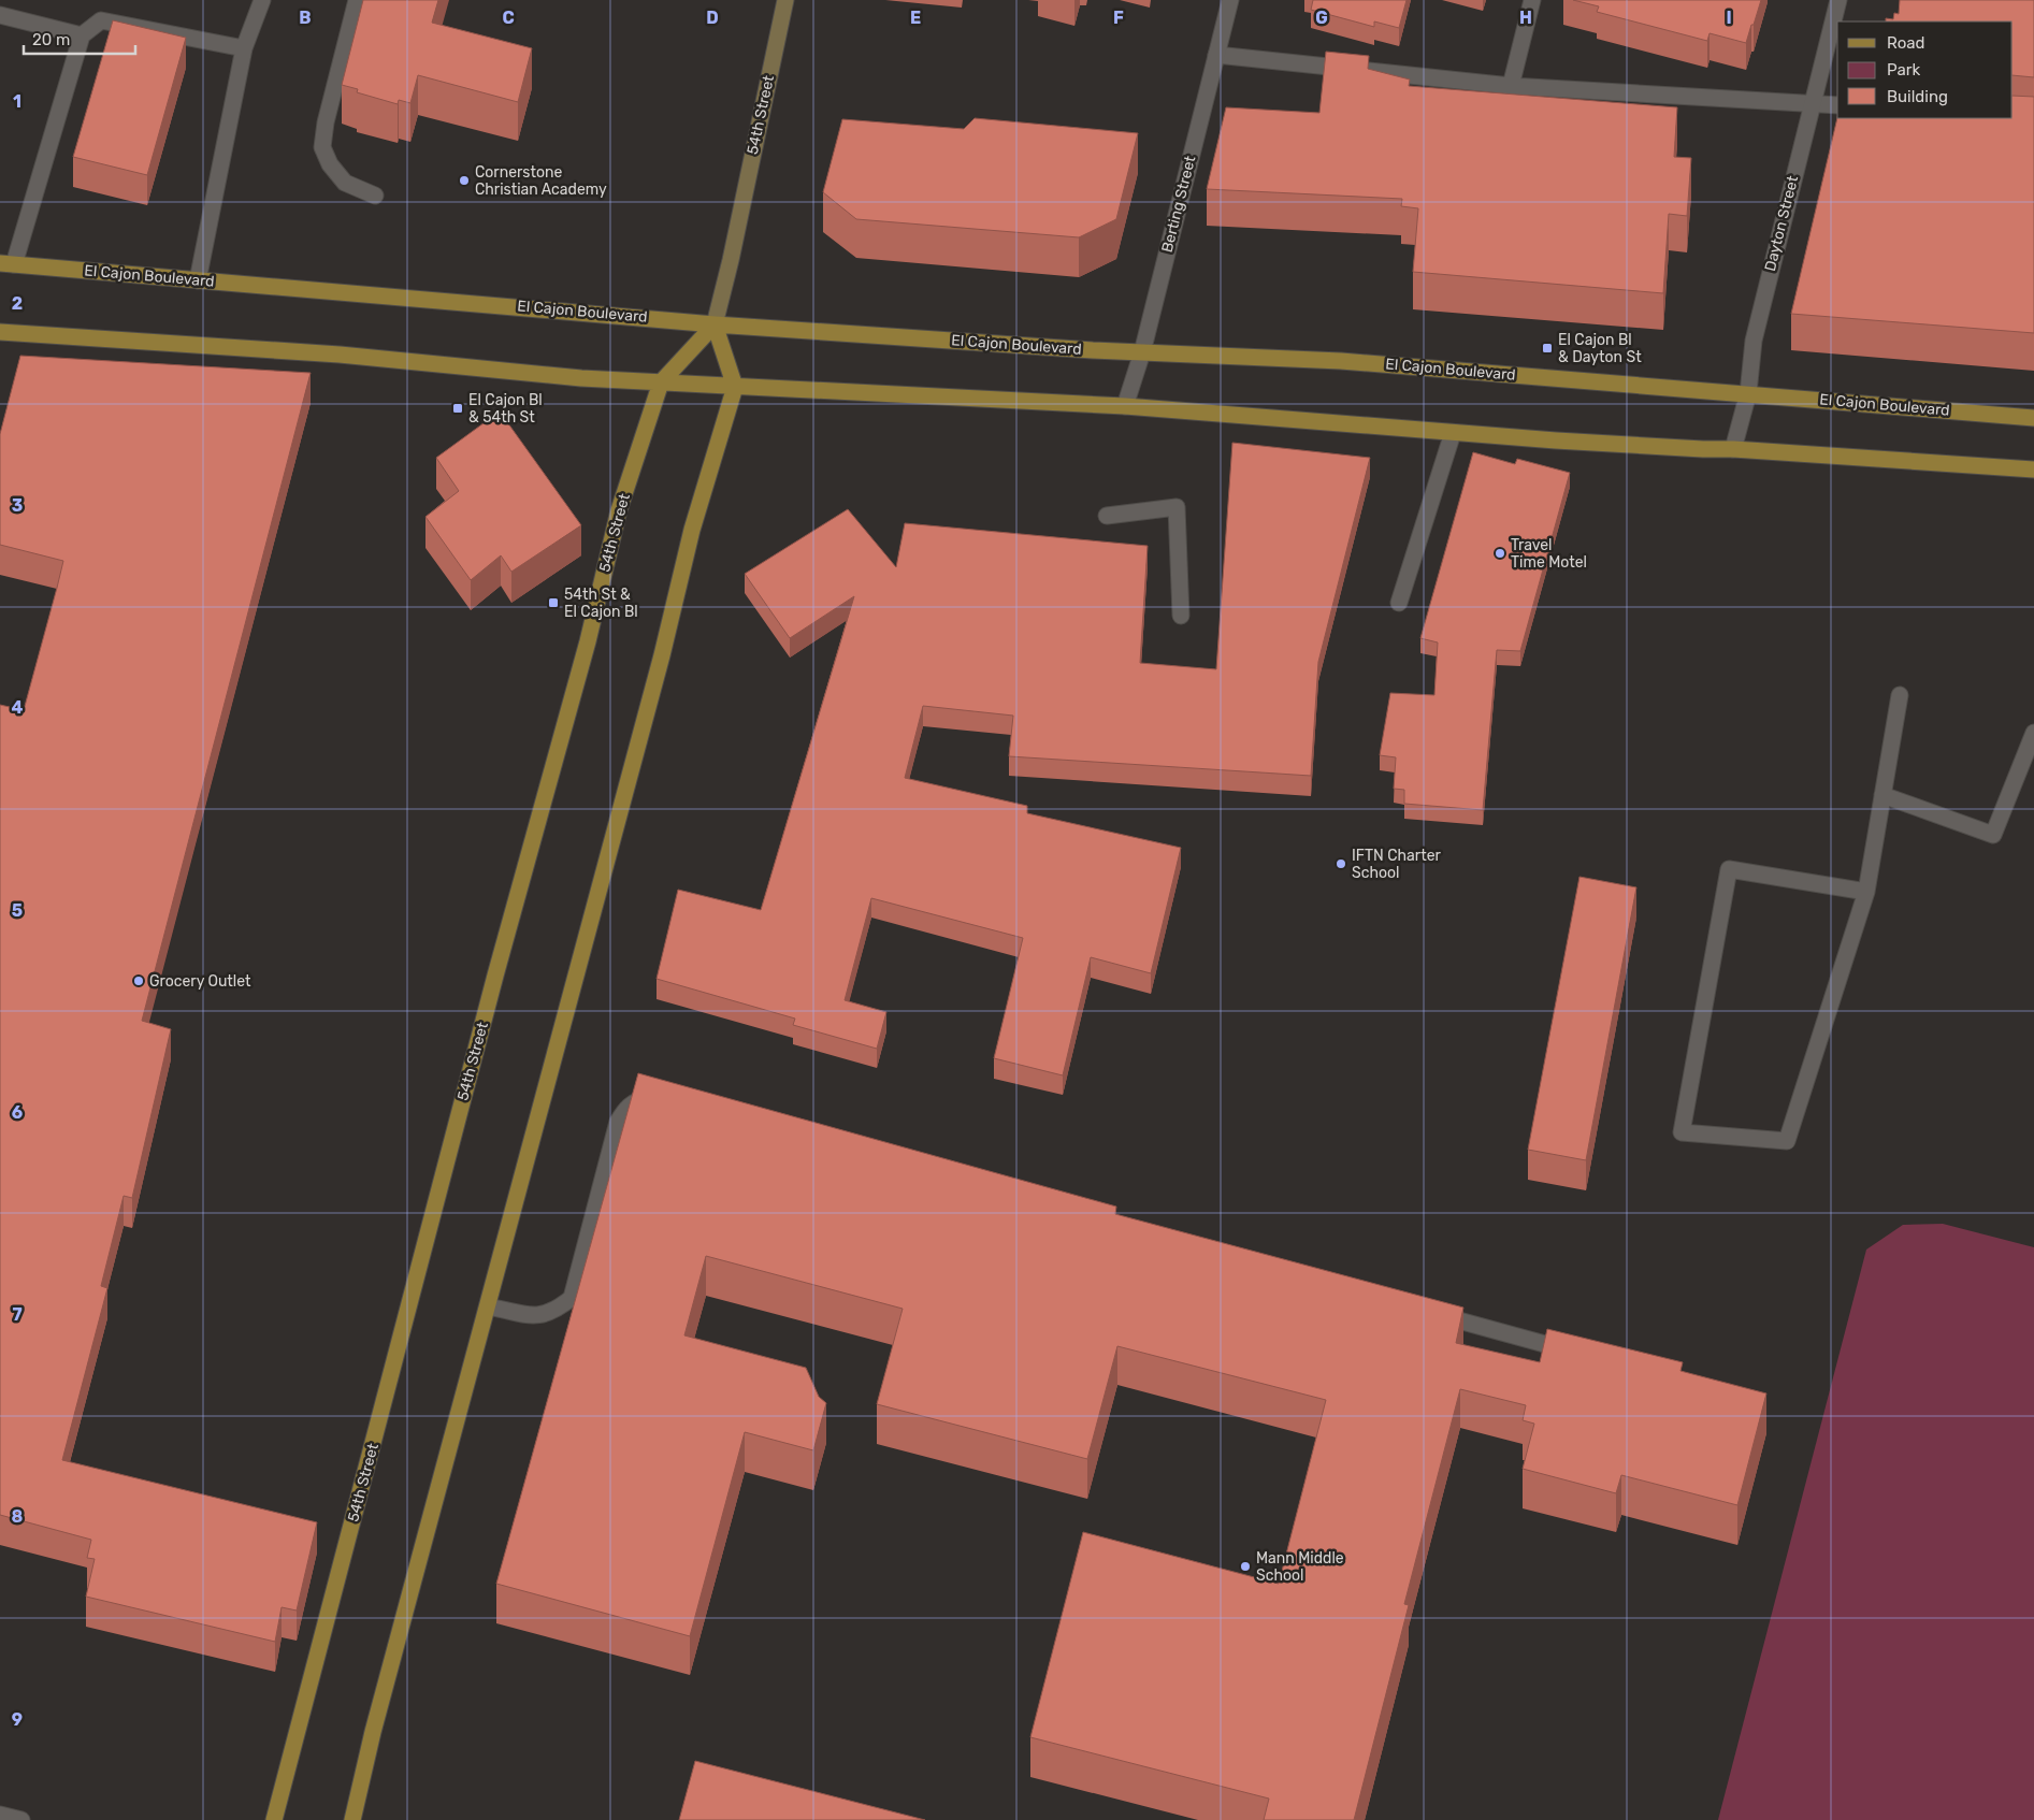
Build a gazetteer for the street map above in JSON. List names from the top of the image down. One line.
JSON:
{"streets":{"main road":["54th Street","El Cajon Boulevard"],"street":["Berting Street","Dayton Street"]},"crossings":[["54th Street","El Cajon Boulevard"],["Berting Street","El Cajon Boulevard"],["Dayton Street","El Cajon Boulevard"]],"places":{"other":["Cornerstone Christian Academy","Travel Time Motel","IFTN Charter School","Grocery Outlet","Mann Middle School"],"transit":["El Cajon Bl & Dayton St","El Cajon Bl & 54th St","54th St & El Cajon Bl"]},"legend":["Road","Park","Building"],"scale_bar":"20 m","grid":{"columns":["B","C","D","E","F","G","H","I"],"rows":["1","2","3","4","5","6","7","8","9"]}}
